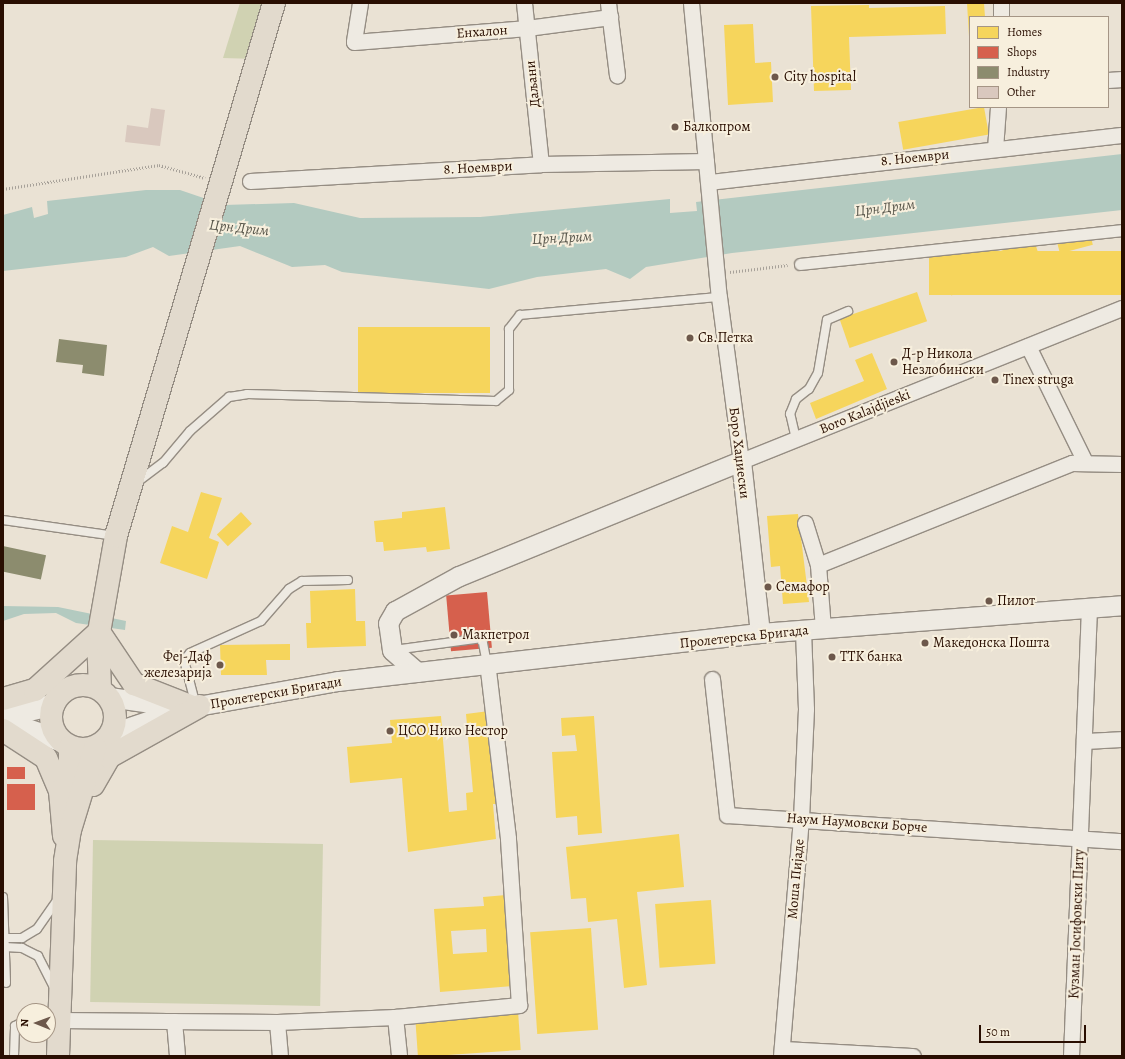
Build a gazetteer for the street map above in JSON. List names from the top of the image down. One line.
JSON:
{"streets":{"street":["Енхалон","Даљани","8. Ноември","Boro Kalajdjieski","Боро Хаџиески","Пролетерска Бригада","Пролетерски Бригади","Наум Наумовски Борче","Моша Пијаде","Кузман Јосифовски Питу"]},"crossings":[["Енхалон","Даљани"],["Даљани","8. Ноември"],["8. Ноември","Боро Хаџиески"],["Boro Kalajdjieski","Боро Хаџиески"],["Боро Хаџиески","Пролетерска Бригада"],["Пролетерска Бригада","Пролетерски Бригади"],["Пролетерска Бригада","Моша Пијаде"],["Пролетерска Бригада","Кузман Јосифовски Питу"],["Наум Наумовски Борче","Моша Пијаде"],["Наум Наумовски Борче","Кузман Јосифовски Питу"]],"water":["Црн Дрим"],"places":["City hospital","Балкопром","Св.Петка","Д-р Никола Незлобински","Tinex struga","Семафор","Пилот","Макпетрол","Македонска Пошта","TTK банка","Феј-Даф железарија","ЦСО Нико Нестор"],"legend":["Homes","Shops","Industry","Other"],"scale_bar":"50 m","north":"left"}
